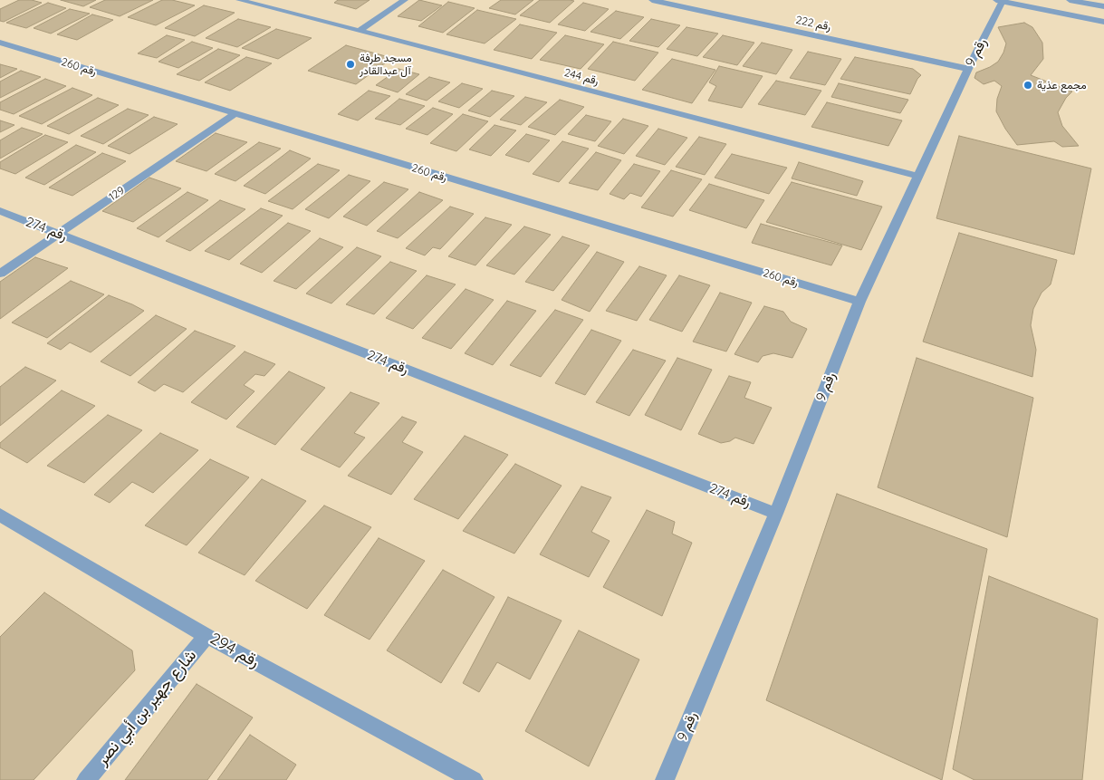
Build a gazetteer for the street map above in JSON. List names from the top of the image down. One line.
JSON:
{"streets":{"street":["رقم 222","رقم 9","رقم 260","رقم 244","129","رقم 274","رقم 294","شارع جهير بن أبي نصر"]},"crossings":[["رقم 222","رقم 9"],["رقم 9","رقم 260"],["رقم 9","رقم 244"],["رقم 9","رقم 274"],["رقم 260","129"],["129","رقم 274"],["رقم 294","شارع جهير بن أبي نصر"]],"places":["مسجد طرفة آل عبدالقادر","مجمع عذية"]}
